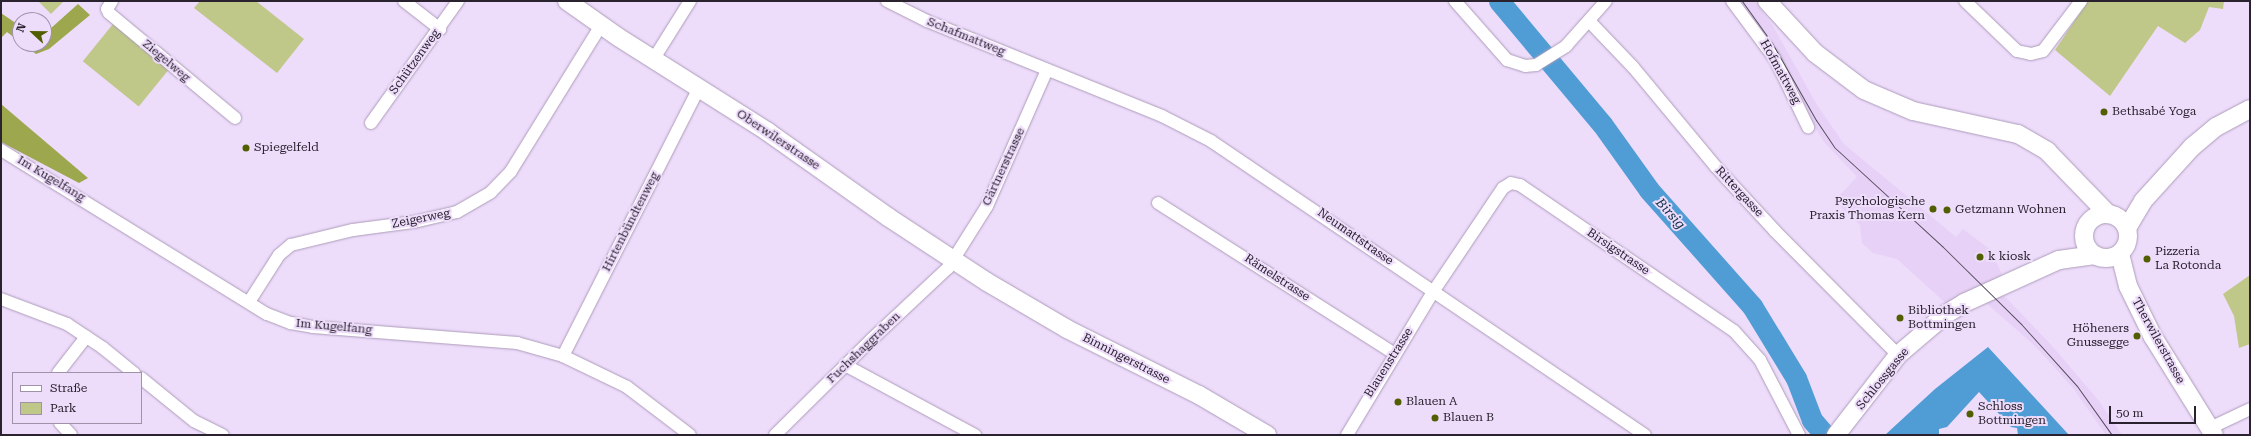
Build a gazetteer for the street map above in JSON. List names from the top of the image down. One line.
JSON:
{"streets":{"main road":["Oberwilerstrasse","Therwilerstrasse","Binningerstrasse","Schlossgasse"],"street":["Schafmattweg","Ziegelweg","Schützenweg","Hofmattweg","Gärtnerstrasse","Im Kugelfang","Rittergasse","Zeigerweg","Hirtenbündtenweg","Neumattstrasse","Birsigstrasse","Rämelstrasse","Fuchshaggraben","Blauenstrasse"]},"crossings":[["Schafmattweg","Gärtnerstrasse"],["Schafmattweg","Neumattstrasse"],["Oberwilerstrasse","Gärtnerstrasse"],["Oberwilerstrasse","Zeigerweg"],["Oberwilerstrasse","Hirtenbündtenweg"],["Oberwilerstrasse","Fuchshaggraben"],["Oberwilerstrasse","Binningerstrasse"],["Gärtnerstrasse","Neumattstrasse"],["Gärtnerstrasse","Fuchshaggraben"],["Im Kugelfang","Zeigerweg"],["Im Kugelfang","Hirtenbündtenweg"],["Rittergasse","Schlossgasse"],["Neumattstrasse","Birsigstrasse"],["Neumattstrasse","Blauenstrasse"],["Birsigstrasse","Blauenstrasse"],["Rämelstrasse","Blauenstrasse"],["Therwilerstrasse","Schlossgasse"]],"water":["Birsig"],"places":["Bethsabé Yoga","Spiegelfeld","Psychologische Praxis Thomas Kern","Getzmann Wohnen","k kiosk","Pizzeria La Rotonda","Bibliothek Bottmingen","Höheners Gnussegge","Blauen A","Schloss Bottmingen","Blauen B"],"legend":["Straße","Park"],"scale_bar":"50 m","north":"left"}
